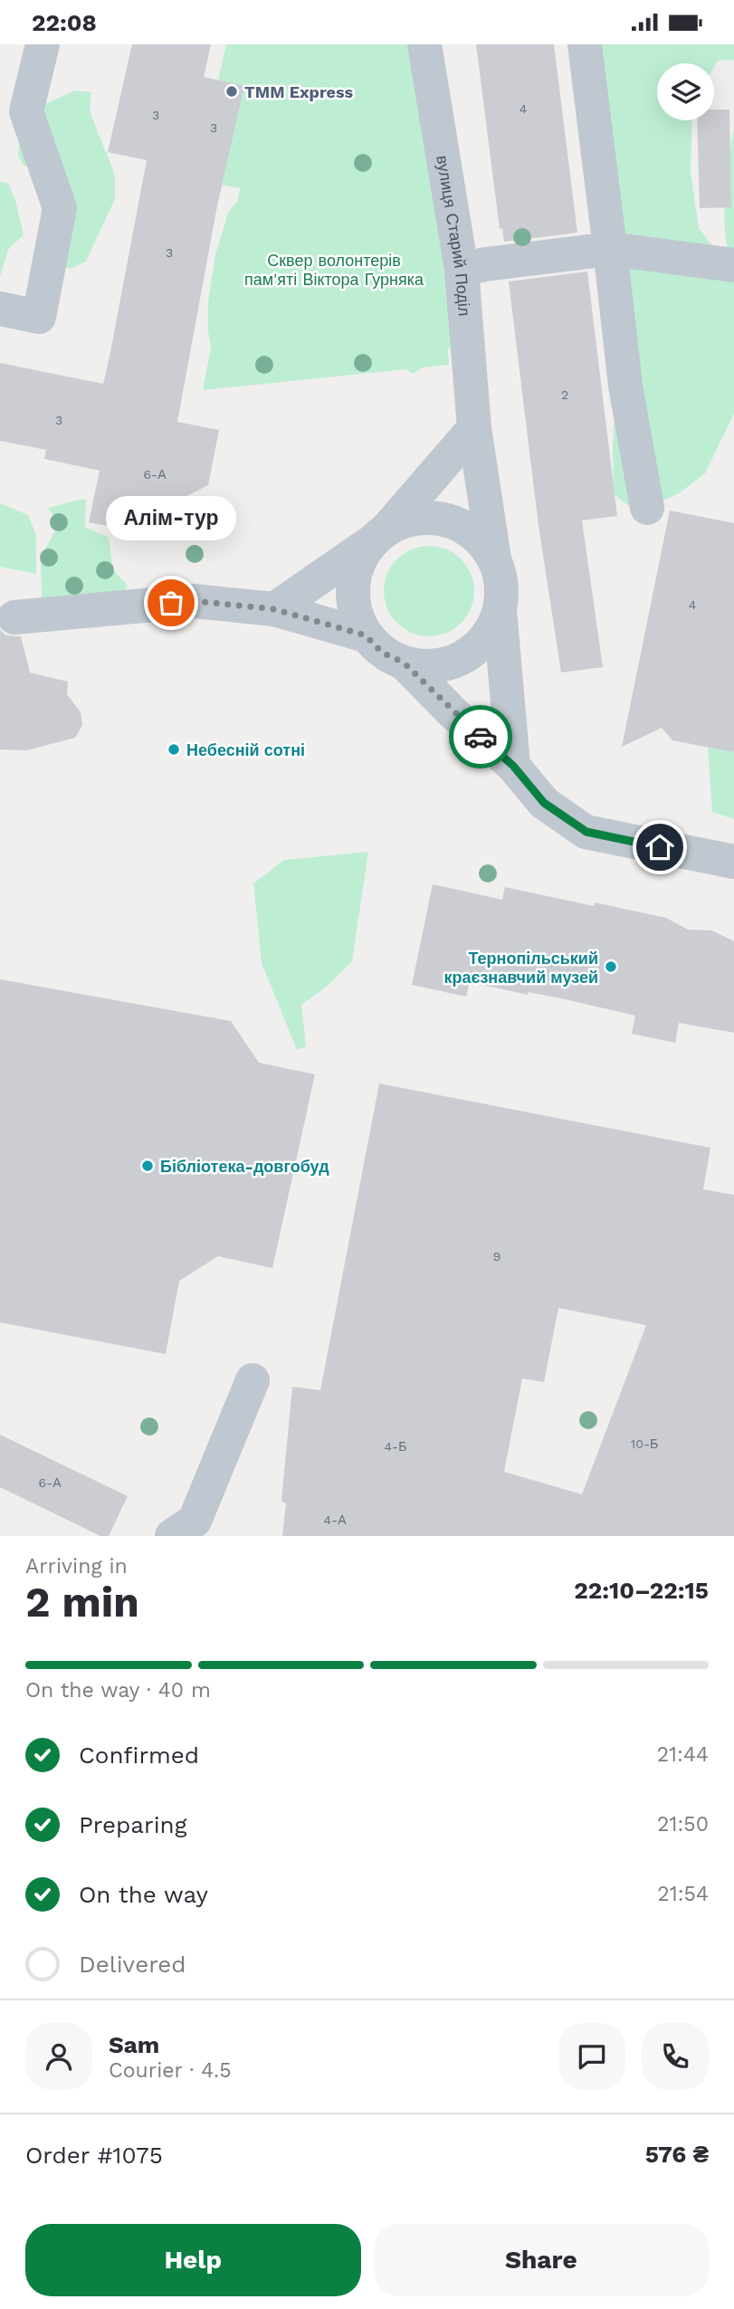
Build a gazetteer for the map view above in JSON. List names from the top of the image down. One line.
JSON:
{"streets":{"street":["вулиця Старий Поділ"]},"parks":["Сквер волонтерів пам'яті Віктора Гурняка"],"places":["TMM Express","Алім-тур","Небесній сотні","Тернопільський краєзнавчий музей","Бібліотека-довгобуд"],"house_numbers":["4","3","3","3","2","3","6-А","4","9","10-Б","4-Б","6-А","4-А"],"page":{"status":"22:08","bubble":"Алім-тур","heading":["2 min","Arriving in","22:10–22:15"],"panel":["Sam","Courier · 4.5","Order #1075","576 ₴"],"bar":"On the way · 40 m","list":[["Confirmed","21:44"],["Preparing","21:50"],["On the way","21:54"],"Delivered"],"buttons":["Help","Share"]}}
